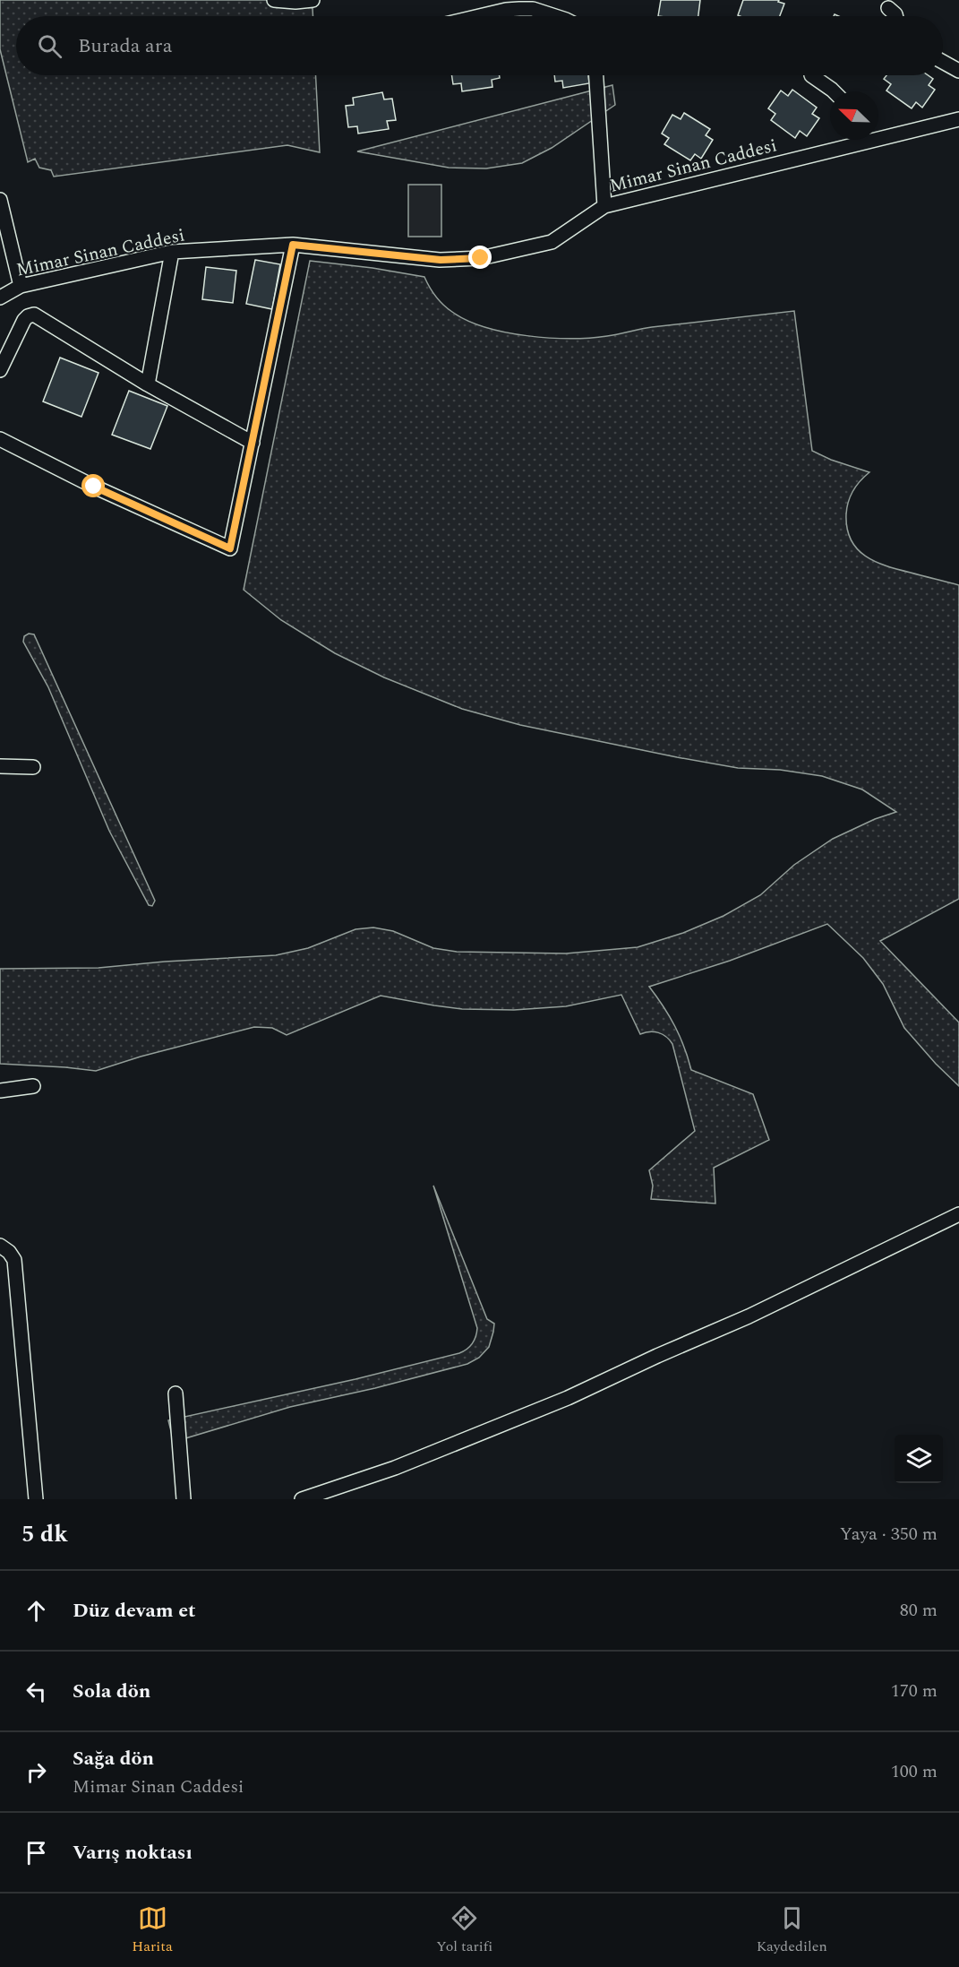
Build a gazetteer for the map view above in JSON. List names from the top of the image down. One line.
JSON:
{"streets":{"street":["Mimar Sinan Caddesi"]},"north":"top left","page":{"search":"Burada ara","heading":["5 dk","Yaya · 350 m"],"list":[["Düz devam et","80 m"],["Sola dön","170 m"],["Sağa dön","Mimar Sinan Caddesi","100 m"],"Varış noktası"],"nav":["Harita","Yol tarifi","Kaydedilen"]}}
